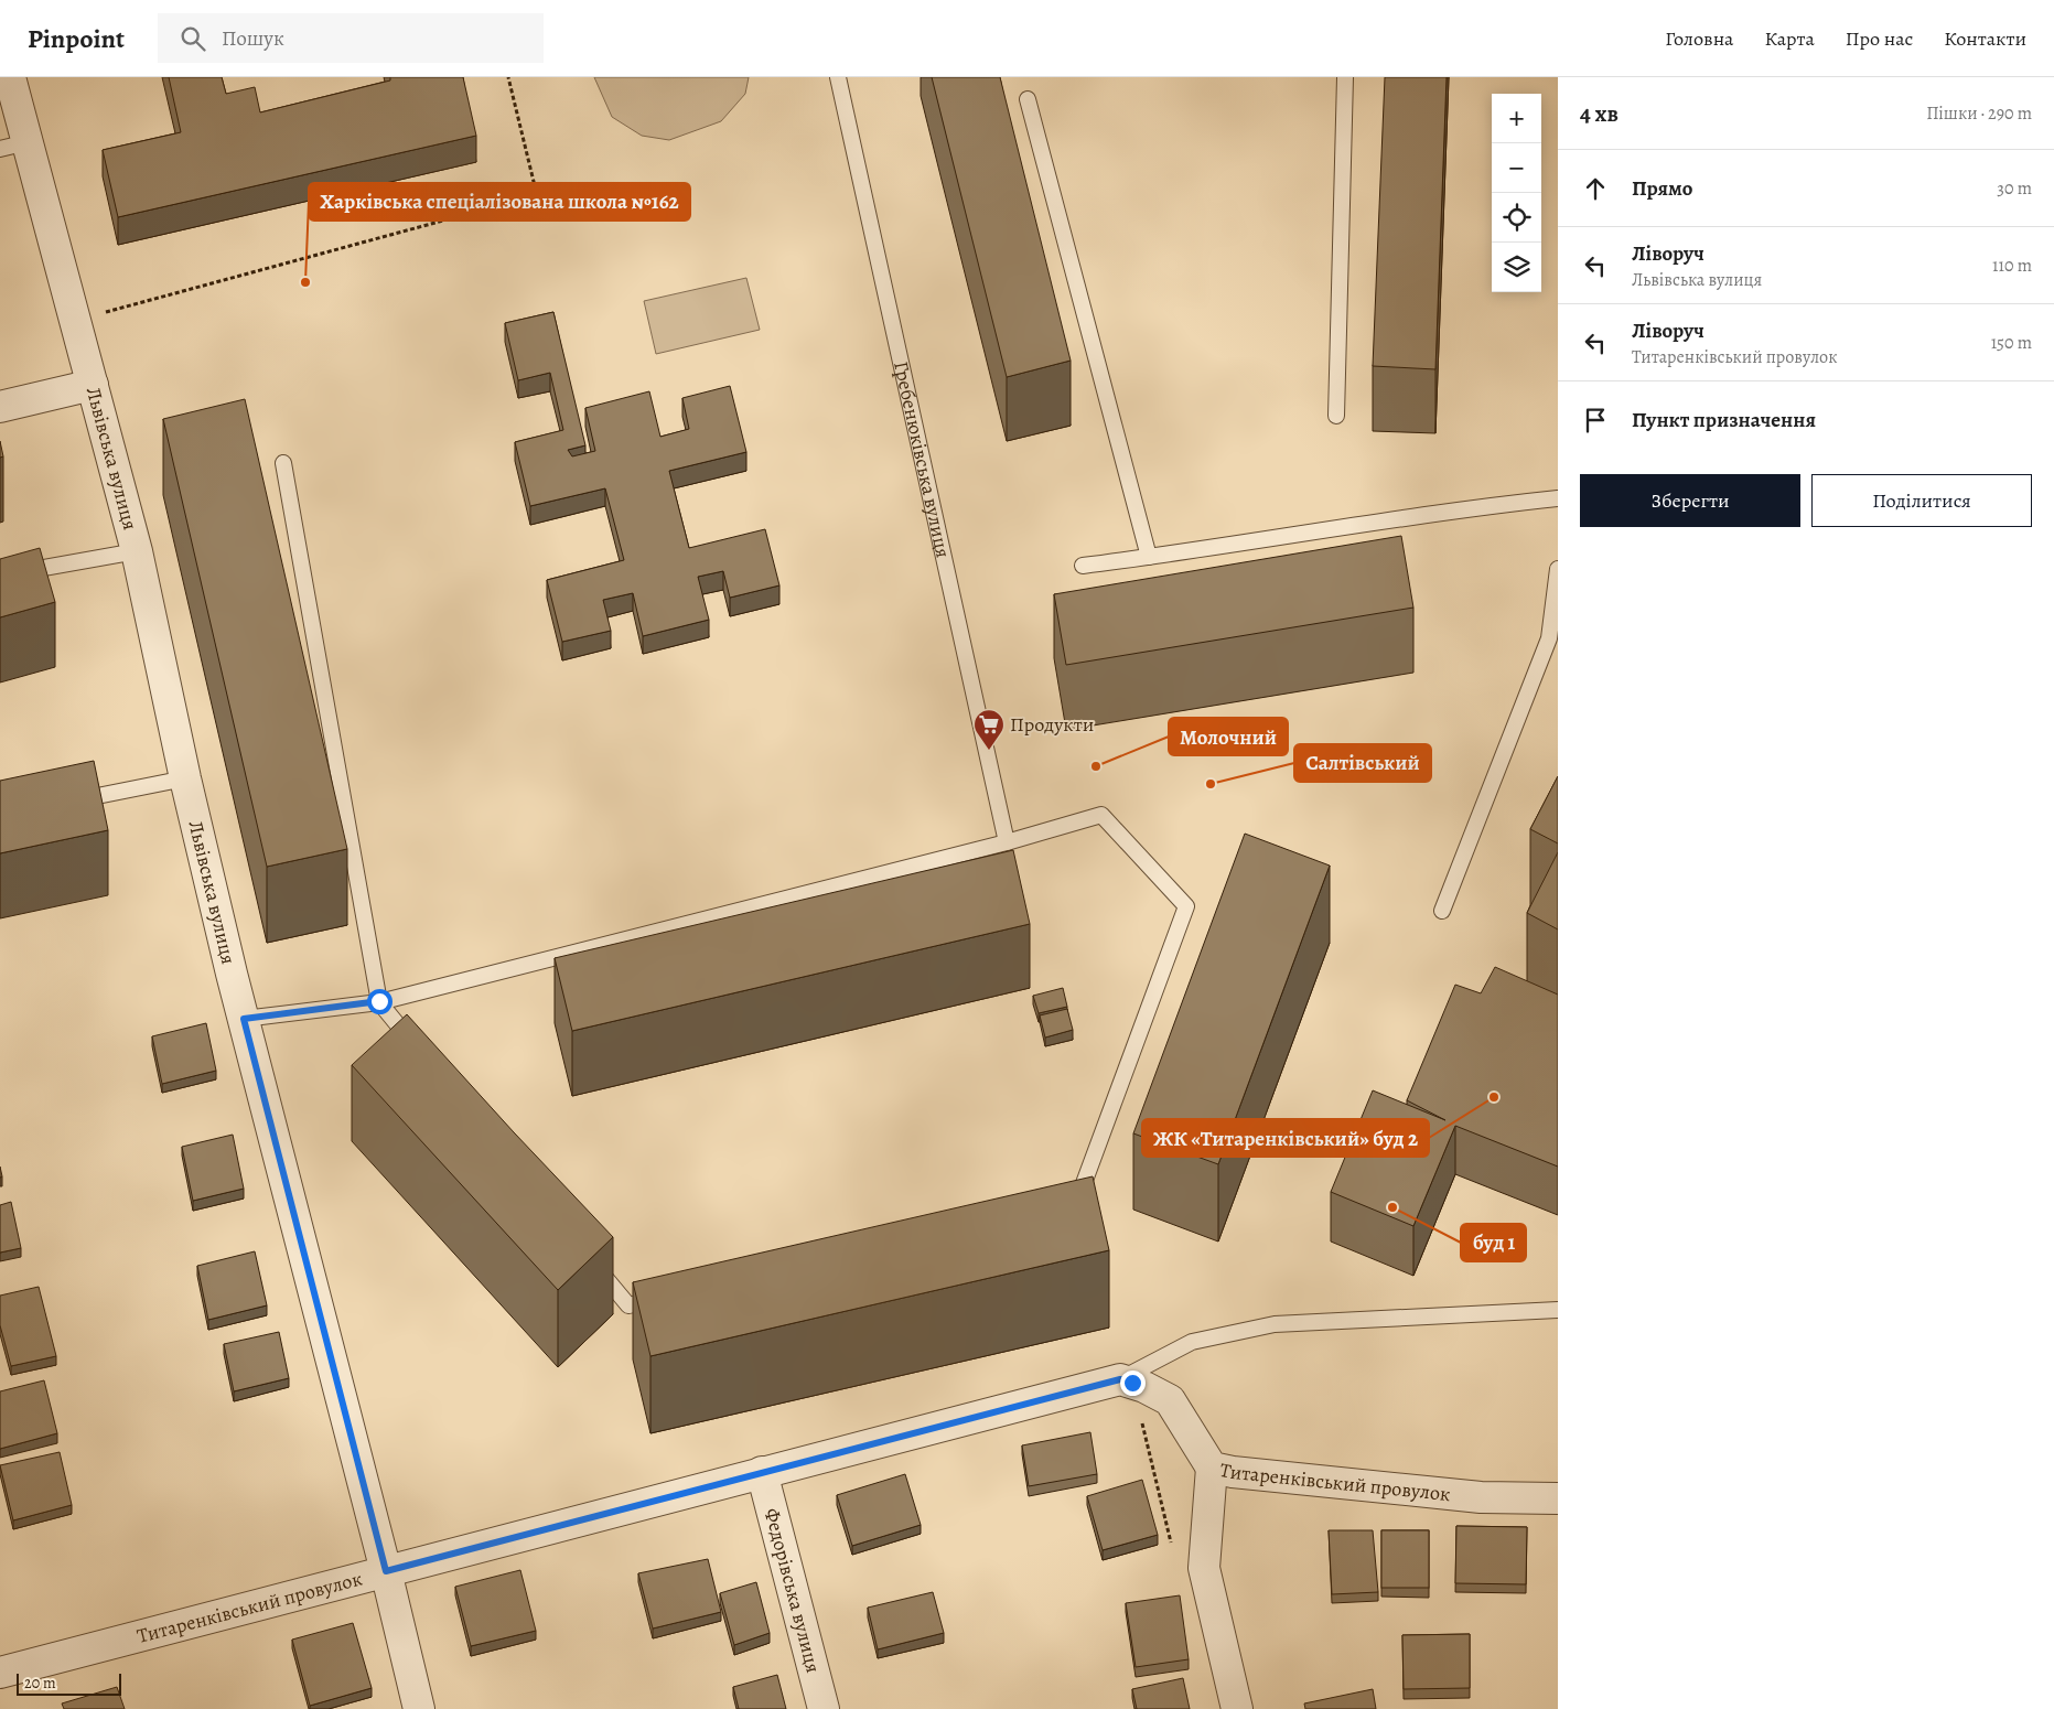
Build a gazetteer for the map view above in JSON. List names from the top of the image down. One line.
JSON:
{"streets":{"street":["Львівська вулиця","Титаренківський провулок","Федорівська вулиця"],"lane":["Гребенюківська вулиця"]},"crossings":[["Львівська вулиця","Титаренківський провулок"],["Титаренківський провулок","Федорівська вулиця"]],"places":{"other":["Харківська спеціалізована школа №162","Молочний","Салтівський","ЖК «Титаренківський» буд 2","буд 1"],"supermarket":["Продукти"]},"scale_bar":"20 m","page":{"header":"Pinpoint","search":"Пошук","nav":["Головна","Карта","Про нас","Контакти"],"heading":["4 хв","Пішки · 290 m"],"map_buttons":["+","−"],"list":[["Прямо","30 m"],["Ліворуч","Львівська вулиця","110 m"],["Ліворуч","Титаренківський провулок","150 m"],"Пункт призначення"],"buttons":["Зберегти","Поділитися"],"scale":"20 m"}}
